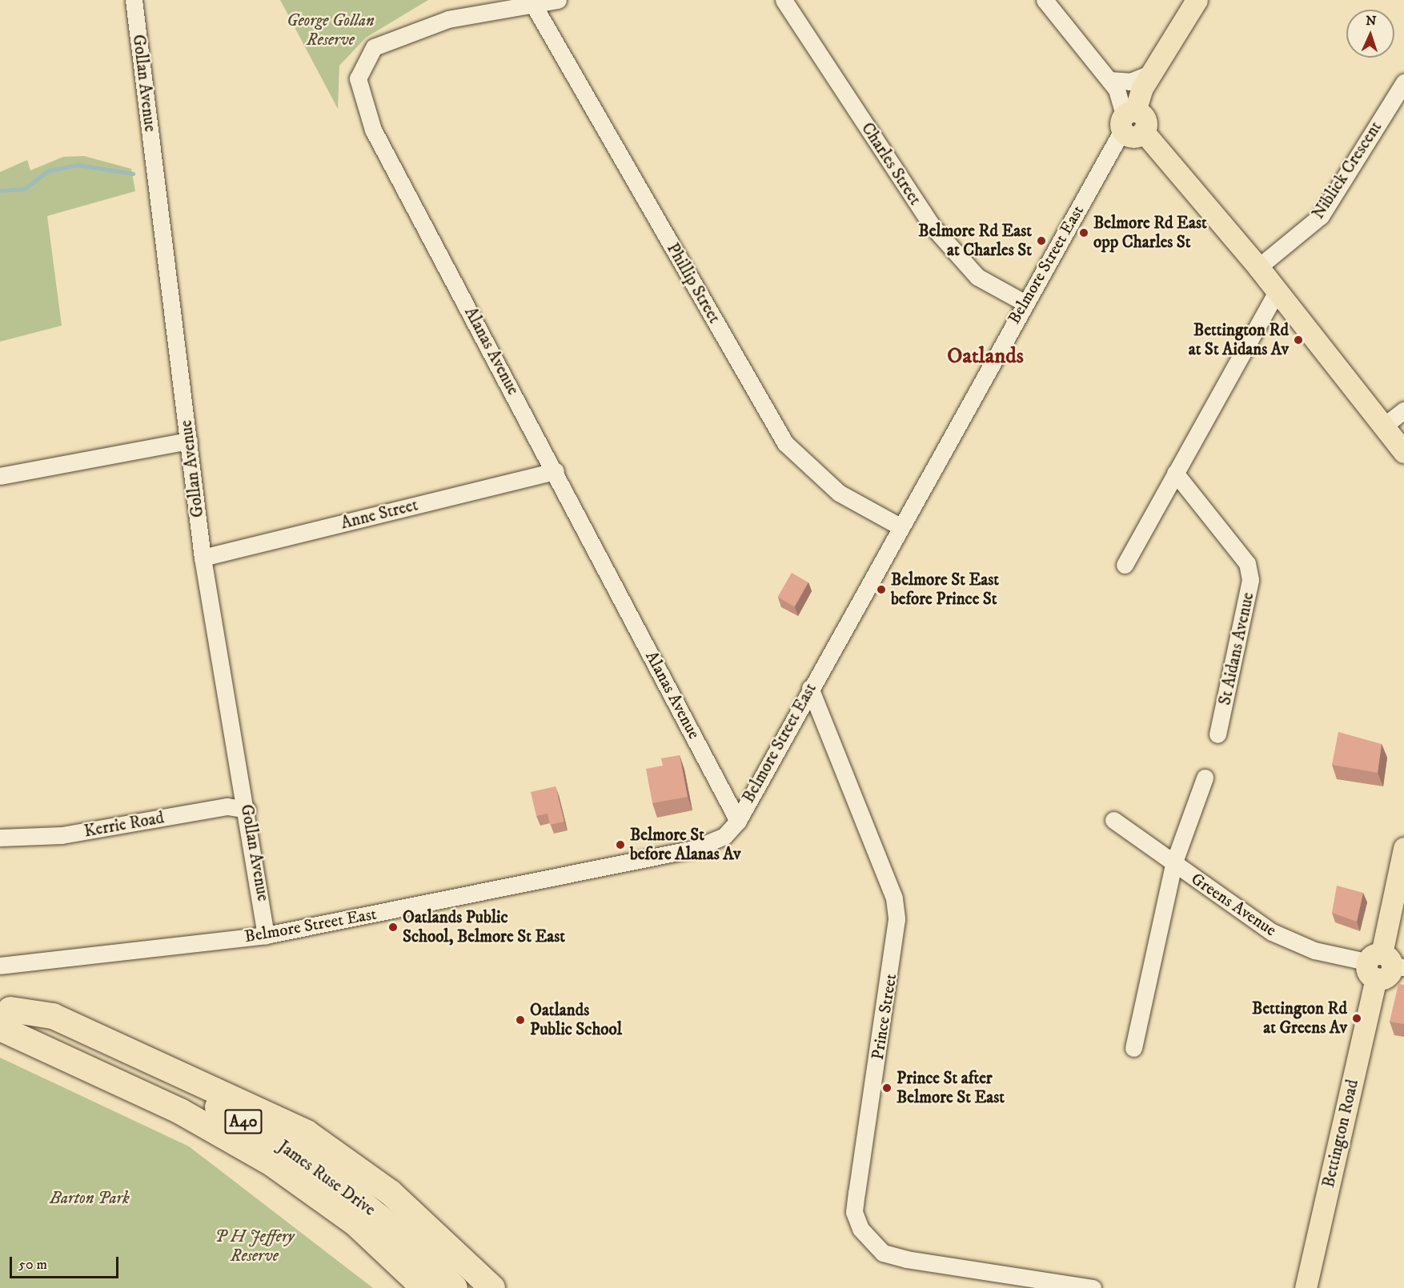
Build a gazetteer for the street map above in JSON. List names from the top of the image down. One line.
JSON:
{"streets":{"highway":["A40","James Ruse Drive"],"main road":["Bettington Road"],"street":["Gollan Avenue","Charles Street","Niblick Crescent","Belmore Street East","Phillip Street","Alanas Avenue","Anne Street","St Aidans Avenue","Kerrie Road","Greens Avenue","Prince Street"]},"crossings":[["Gollan Avenue","Belmore Street East"],["Gollan Avenue","Anne Street"],["Gollan Avenue","Kerrie Road"],["Charles Street","Belmore Street East"],["Belmore Street East","Phillip Street"],["Belmore Street East","Alanas Avenue"],["Belmore Street East","Prince Street"],["Phillip Street","Alanas Avenue"],["Alanas Avenue","Anne Street"],["Greens Avenue","Bettington Road"]],"districts":["Oatlands"],"parks":["George Gollan Reserve","Barton Park","P H Jeffery Reserve"],"places":["Belmore Rd East opp Charles St","Belmore Rd East at Charles St","Bettington Rd at St Aidans Av","Belmore St East before Prince St","Belmore St before Alanas Av","Oatlands Public School, Belmore St East","Bettington Rd at Greens Av","Oatlands Public School","Prince St after Belmore St East"],"scale_bar":"50 m","north":"top"}
